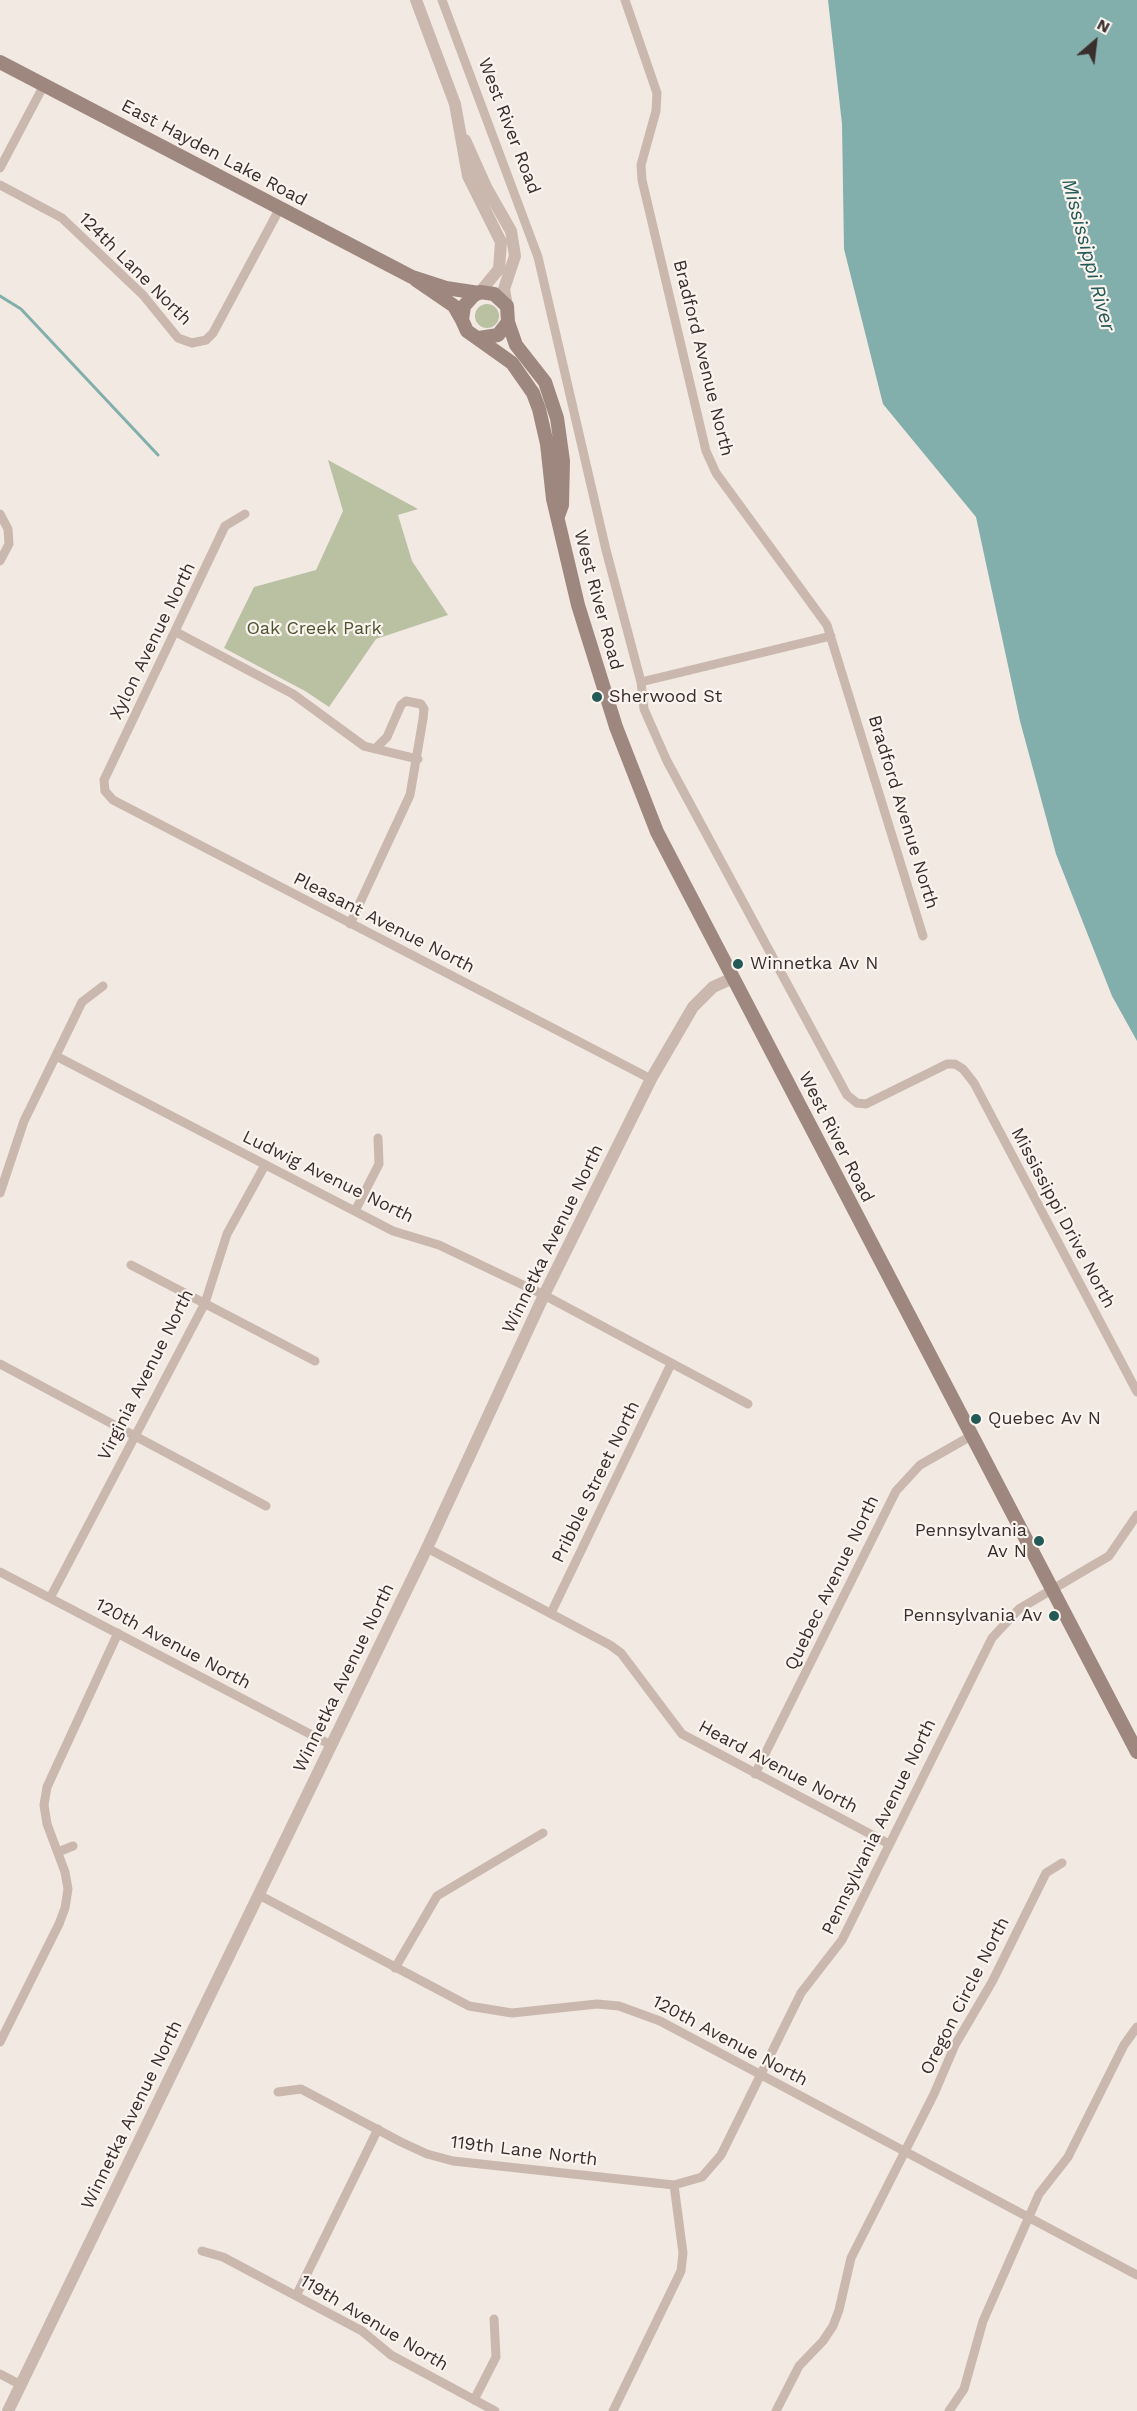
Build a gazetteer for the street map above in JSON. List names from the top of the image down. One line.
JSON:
{"streets":{"main road":["West River Road","East Hayden Lake Road"],"street":["124th Lane North","Bradford Avenue North","Xylon Avenue North","Pleasant Avenue North","Ludwig Avenue North","Mississippi Drive North","Winnetka Avenue North","Virginia Avenue North","Pribble Street North","Quebec Avenue North","120th Avenue North","Heard Avenue North","Pennsylvania Avenue North","Oregon Circle North","119th Lane North","119th Avenue North"]},"crossings":[["West River Road","East Hayden Lake Road"],["West River Road","Mississippi Drive North"],["West River Road","Winnetka Avenue North"],["West River Road","Quebec Avenue North"],["West River Road","Pennsylvania Avenue North"],["East Hayden Lake Road","124th Lane North"],["Xylon Avenue North","Pleasant Avenue North"],["Pleasant Avenue North","Winnetka Avenue North"],["Ludwig Avenue North","Winnetka Avenue North"],["Ludwig Avenue North","Virginia Avenue North"],["Ludwig Avenue North","Pribble Street North"],["Winnetka Avenue North","120th Avenue North"],["Winnetka Avenue North","Heard Avenue North"],["Virginia Avenue North","120th Avenue North"],["Pribble Street North","Heard Avenue North"],["Quebec Avenue North","Heard Avenue North"],["120th Avenue North","Pennsylvania Avenue North"],["120th Avenue North","Oregon Circle North"],["Heard Avenue North","Pennsylvania Avenue North"],["Pennsylvania Avenue North","119th Lane North"]],"water":["Mississippi River"],"parks":["Oak Creek Park"],"places":["Sherwood St","Winnetka Av N","Quebec Av N","Pennsylvania Av N","Pennsylvania Av"],"north":"top right"}
